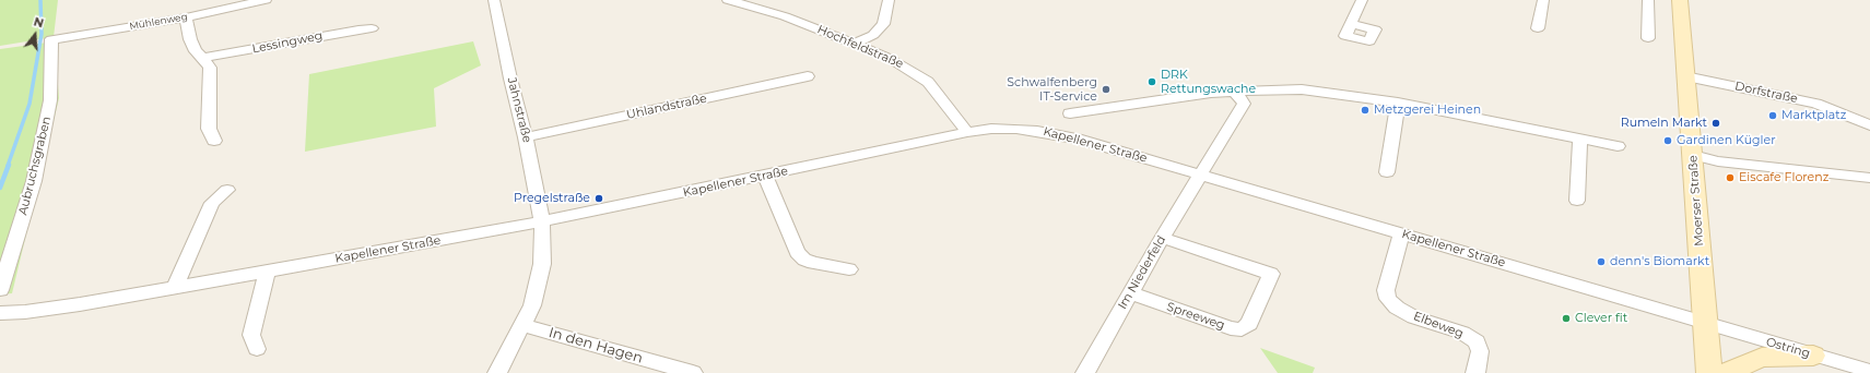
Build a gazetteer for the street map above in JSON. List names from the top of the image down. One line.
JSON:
{"streets":{"main road":["Moerser Straße"],"street":["Mühlenweg","Lessingweg","Hochfeldstraße","Dorfstraße","Uhlandstraße","Jahnstraße","Kapellener Straße","Aubruchsgraben","Im Niederfeld","Spreeweg","Elbeweg","In den Hagen","Ostring"]},"crossings":[["Mühlenweg","Aubruchsgraben"],["Hochfeldstraße","Kapellener Straße"],["Dorfstraße","Moerser Straße"],["Uhlandstraße","Jahnstraße"],["Jahnstraße","Kapellener Straße"],["Kapellener Straße","Moerser Straße"],["Kapellener Straße","Im Niederfeld"],["Kapellener Straße","Elbeweg"],["Kapellener Straße","Ostring"],["Moerser Straße","Ostring"],["Im Niederfeld","Spreeweg"]],"places":["DRK Rettungswache","Schwalfenberg IT-Service","Metzgerei Heinen","Marktplatz","Rumeln Markt","Gardinen Kügler","Eiscafe Florenz","Pregelstraße","denn's Biomarkt","Clever fit"],"north":"top"}
